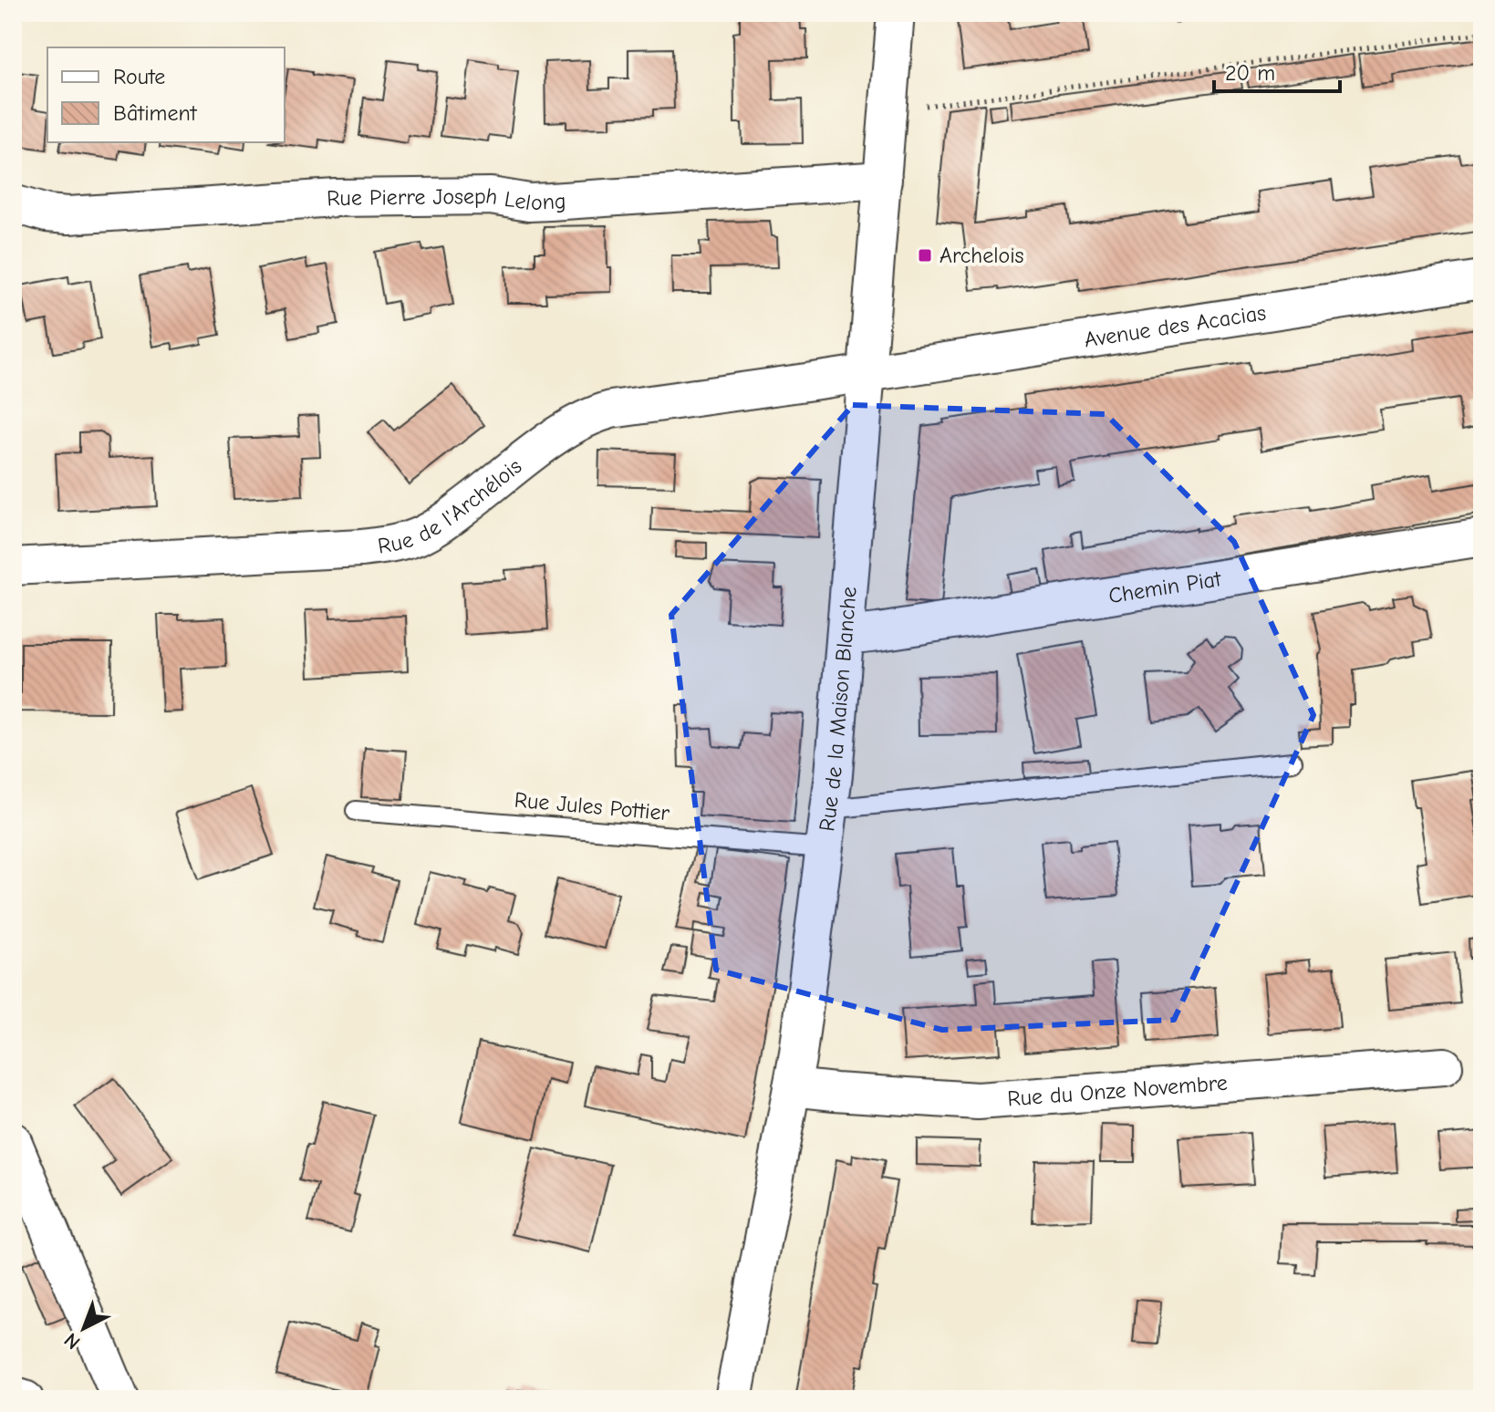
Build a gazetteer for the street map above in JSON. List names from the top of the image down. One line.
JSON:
{"streets":{"street":["Rue Pierre Joseph Lelong","Avenue des Acacias","Rue de l'Archélois","Chemin Piat","Rue de la Maison Blanche","Rue du Onze Novembre"],"lane":["Rue Jules Pottier"]},"crossings":[["Rue Pierre Joseph Lelong","Rue de la Maison Blanche"],["Avenue des Acacias","Rue de l'Archélois"],["Avenue des Acacias","Rue de la Maison Blanche"],["Rue de l'Archélois","Rue de la Maison Blanche"],["Chemin Piat","Rue de la Maison Blanche"],["Rue de la Maison Blanche","Rue Jules Pottier"],["Rue de la Maison Blanche","Rue du Onze Novembre"]],"places":{"transit":["Archelois"]},"legend":["Route","Bâtiment"],"scale_bar":"20 m","north":"bottom left"}
